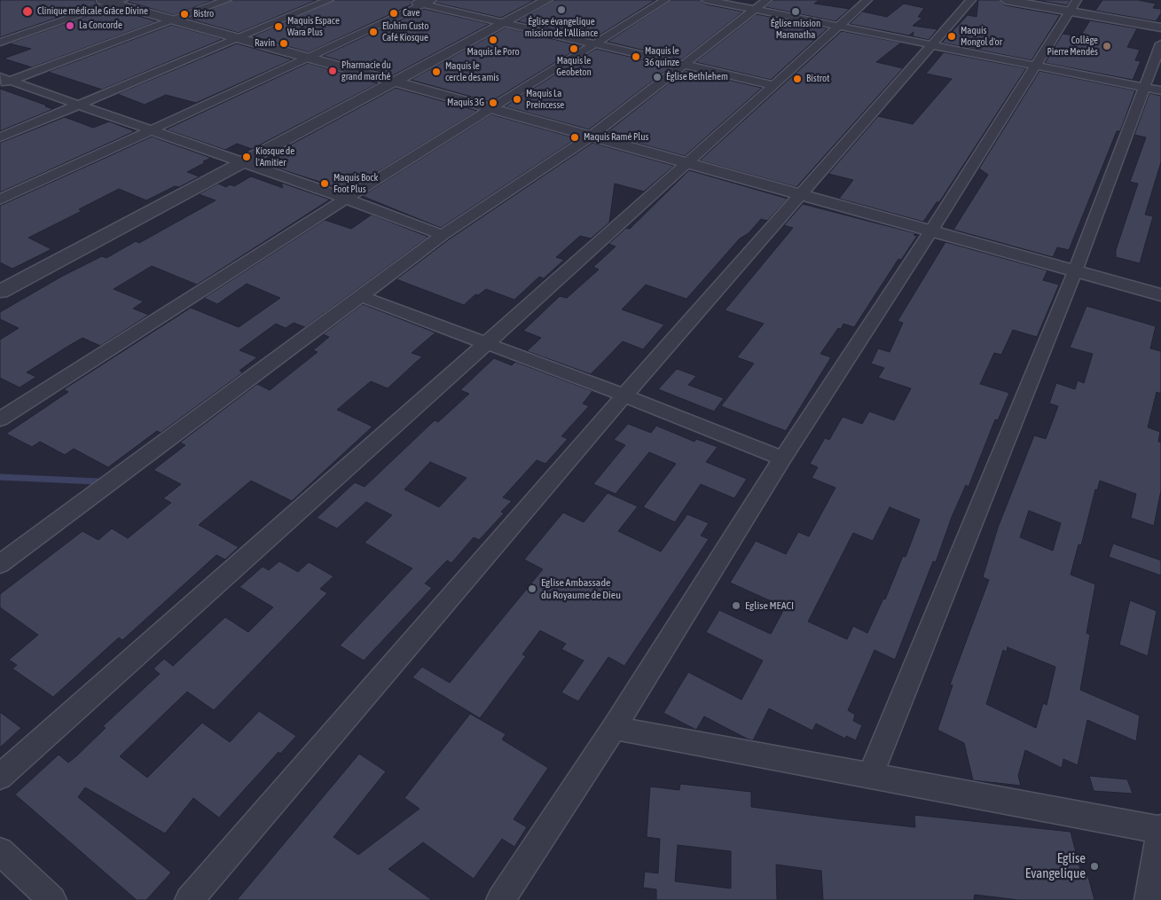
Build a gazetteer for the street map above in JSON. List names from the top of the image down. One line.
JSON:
{"places":["Église évangelique mission de l'Alliance","Clinique médicale Grâce Divine","Église mission Maranatha","Cave","Bistro","La Concorde","Maquis Espace Wara Plus","Elohim Custo Café Kiosque","Maquis Mongol d'or","Maquis le Poro","Ravin","Collège Pierre Mendès","Maquis le Geobeton","Maquis le 36 quinze","Pharmacie du grand marché","Maquis le cercle des amis","Église Bethlehem","Bistrot","Maquis La Preincesse","Maquis 3G","Maquis Ramé Plus","Kiosque de l'Amitier","Maquis Bock Foot Plus","Eglise Ambassade du Royaume de Dieu","Eglise MEACI","Eglise Evangelique"]}
